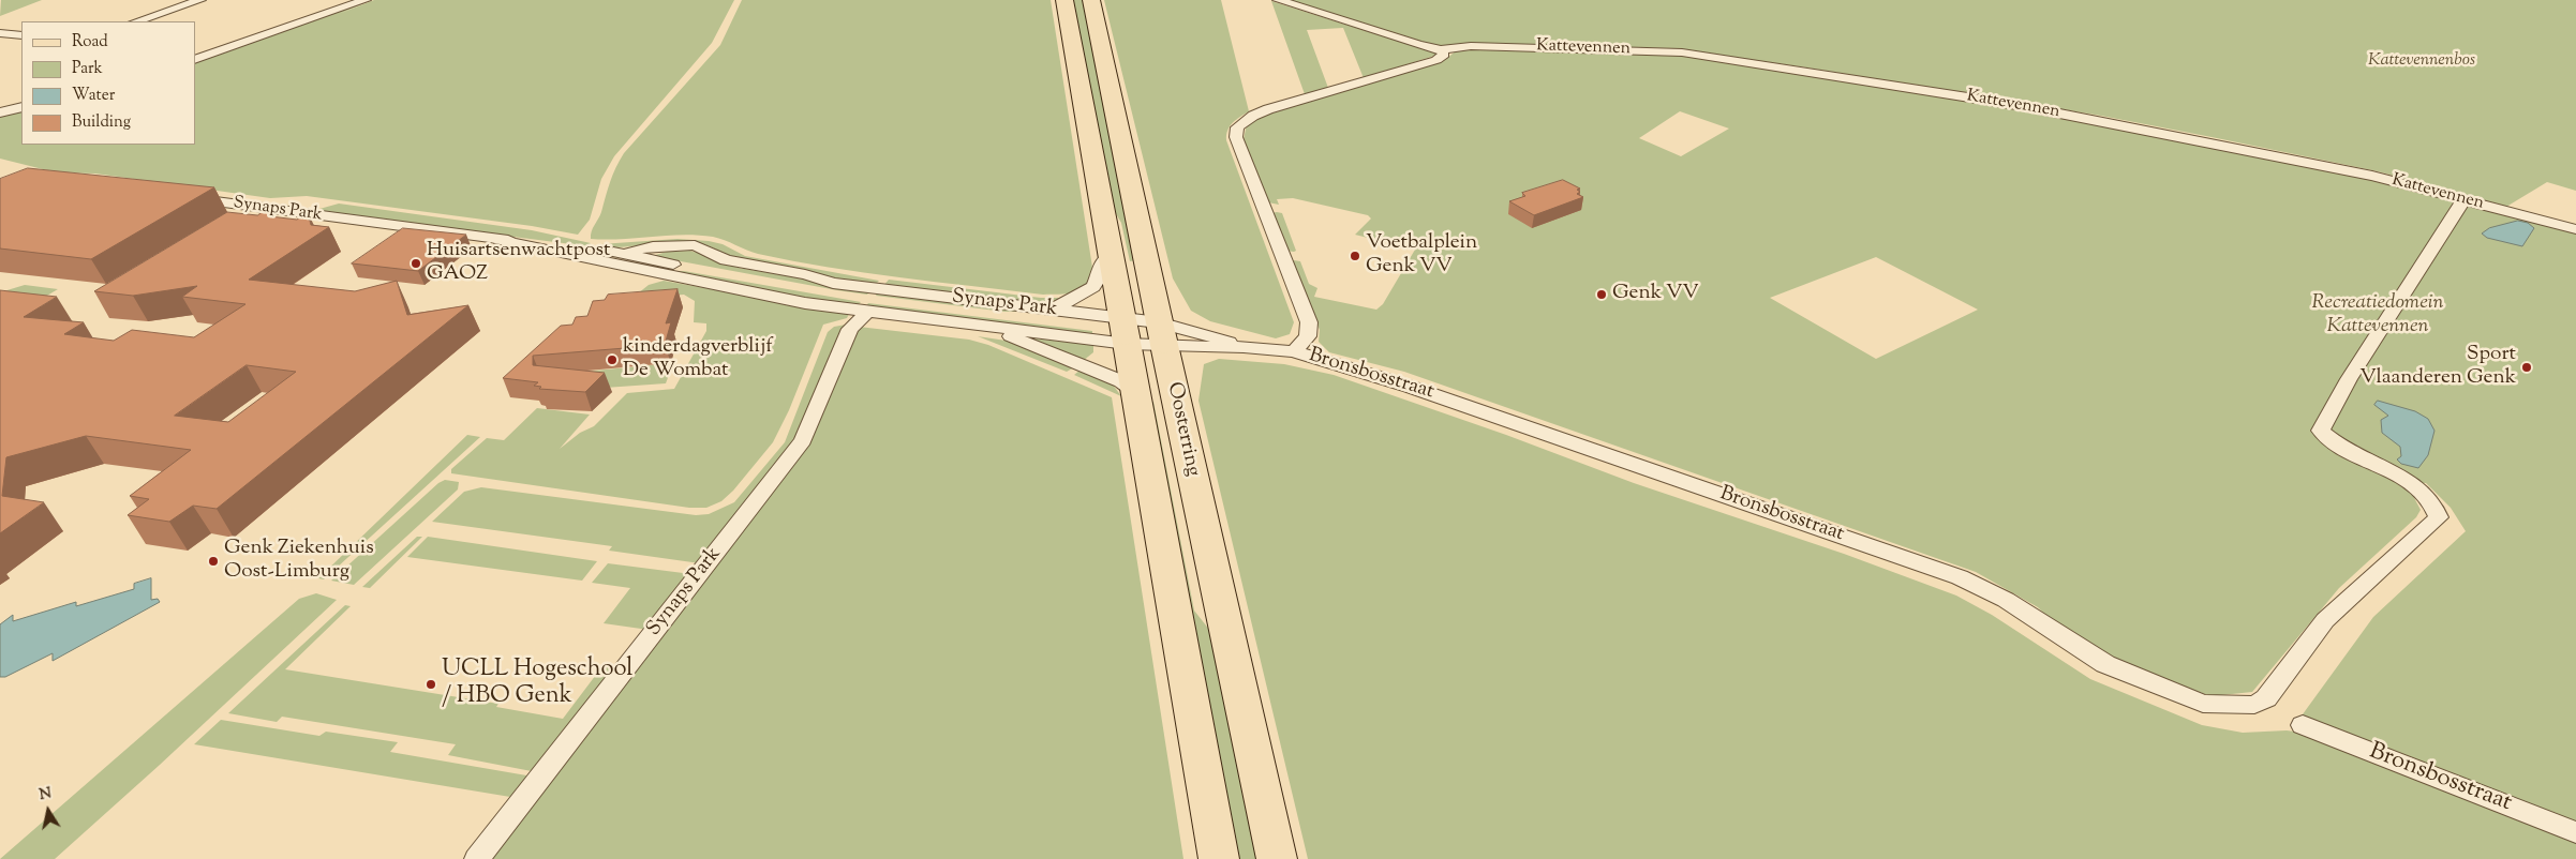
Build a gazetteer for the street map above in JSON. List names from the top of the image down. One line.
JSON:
{"streets":{"main road":["Oosterring"],"street":["Kattevennen","Synaps Park","Bronsbosstraat"]},"crossings":[["Kattevennen","Bronsbosstraat"],["Synaps Park","Oosterring"]],"parks":["Kattevennenbos","Recreatiedomein Kattevennen"],"places":["Voetbalplein Genk VV","Huisartsenwachtpost GAOZ","Genk VV","kinderdagverblijf De Wombat","Sport Vlaanderen Genk","Genk Ziekenhuis Oost-Limburg","UCLL Hogeschool / HBO Genk"],"legend":["Road","Park","Water","Building"],"north":"top"}
